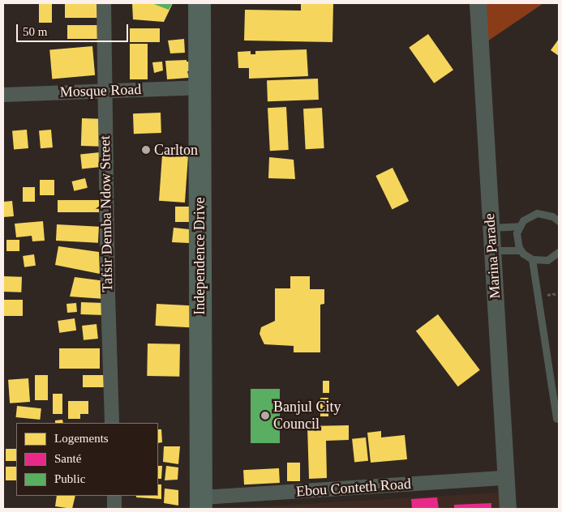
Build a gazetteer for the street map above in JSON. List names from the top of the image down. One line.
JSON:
{"streets":{"highway":["Independence Drive"],"street":["Mosque Road","Tafsir Demba Ndow Street","Marina Parade","Ebou Conteth Road"]},"crossings":[["Mosque Road","Tafsir Demba Ndow Street"],["Mosque Road","Independence Drive"],["Independence Drive","Ebou Conteth Road"],["Marina Parade","Ebou Conteth Road"]],"places":["Carlton","Banjul City Council"],"legend":["Logements","Santé","Public"],"scale_bar":"50 m"}
